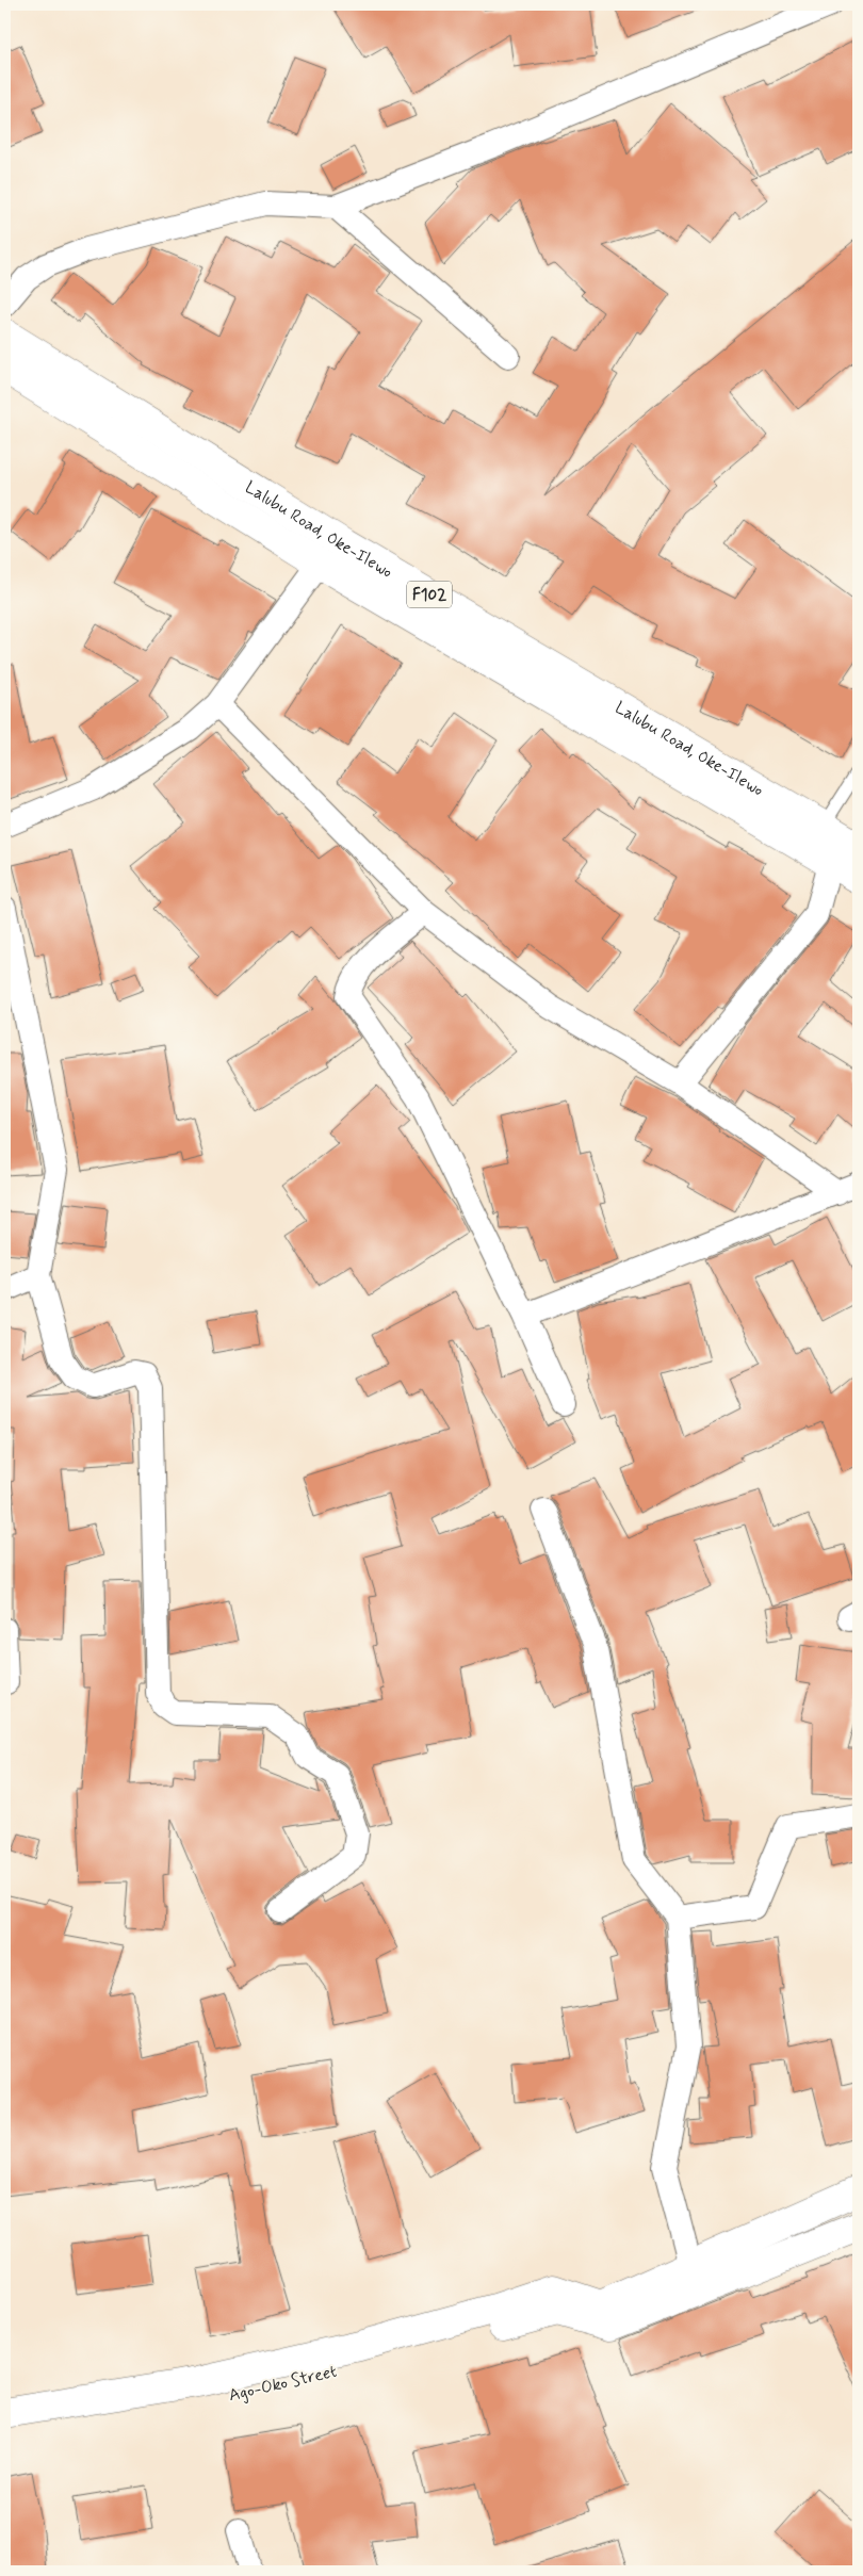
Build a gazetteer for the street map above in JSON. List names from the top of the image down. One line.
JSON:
{"streets":{"main road":["Lalubu Road, Oke-Ilewo","F102","Ago-Oko Street"]}}
